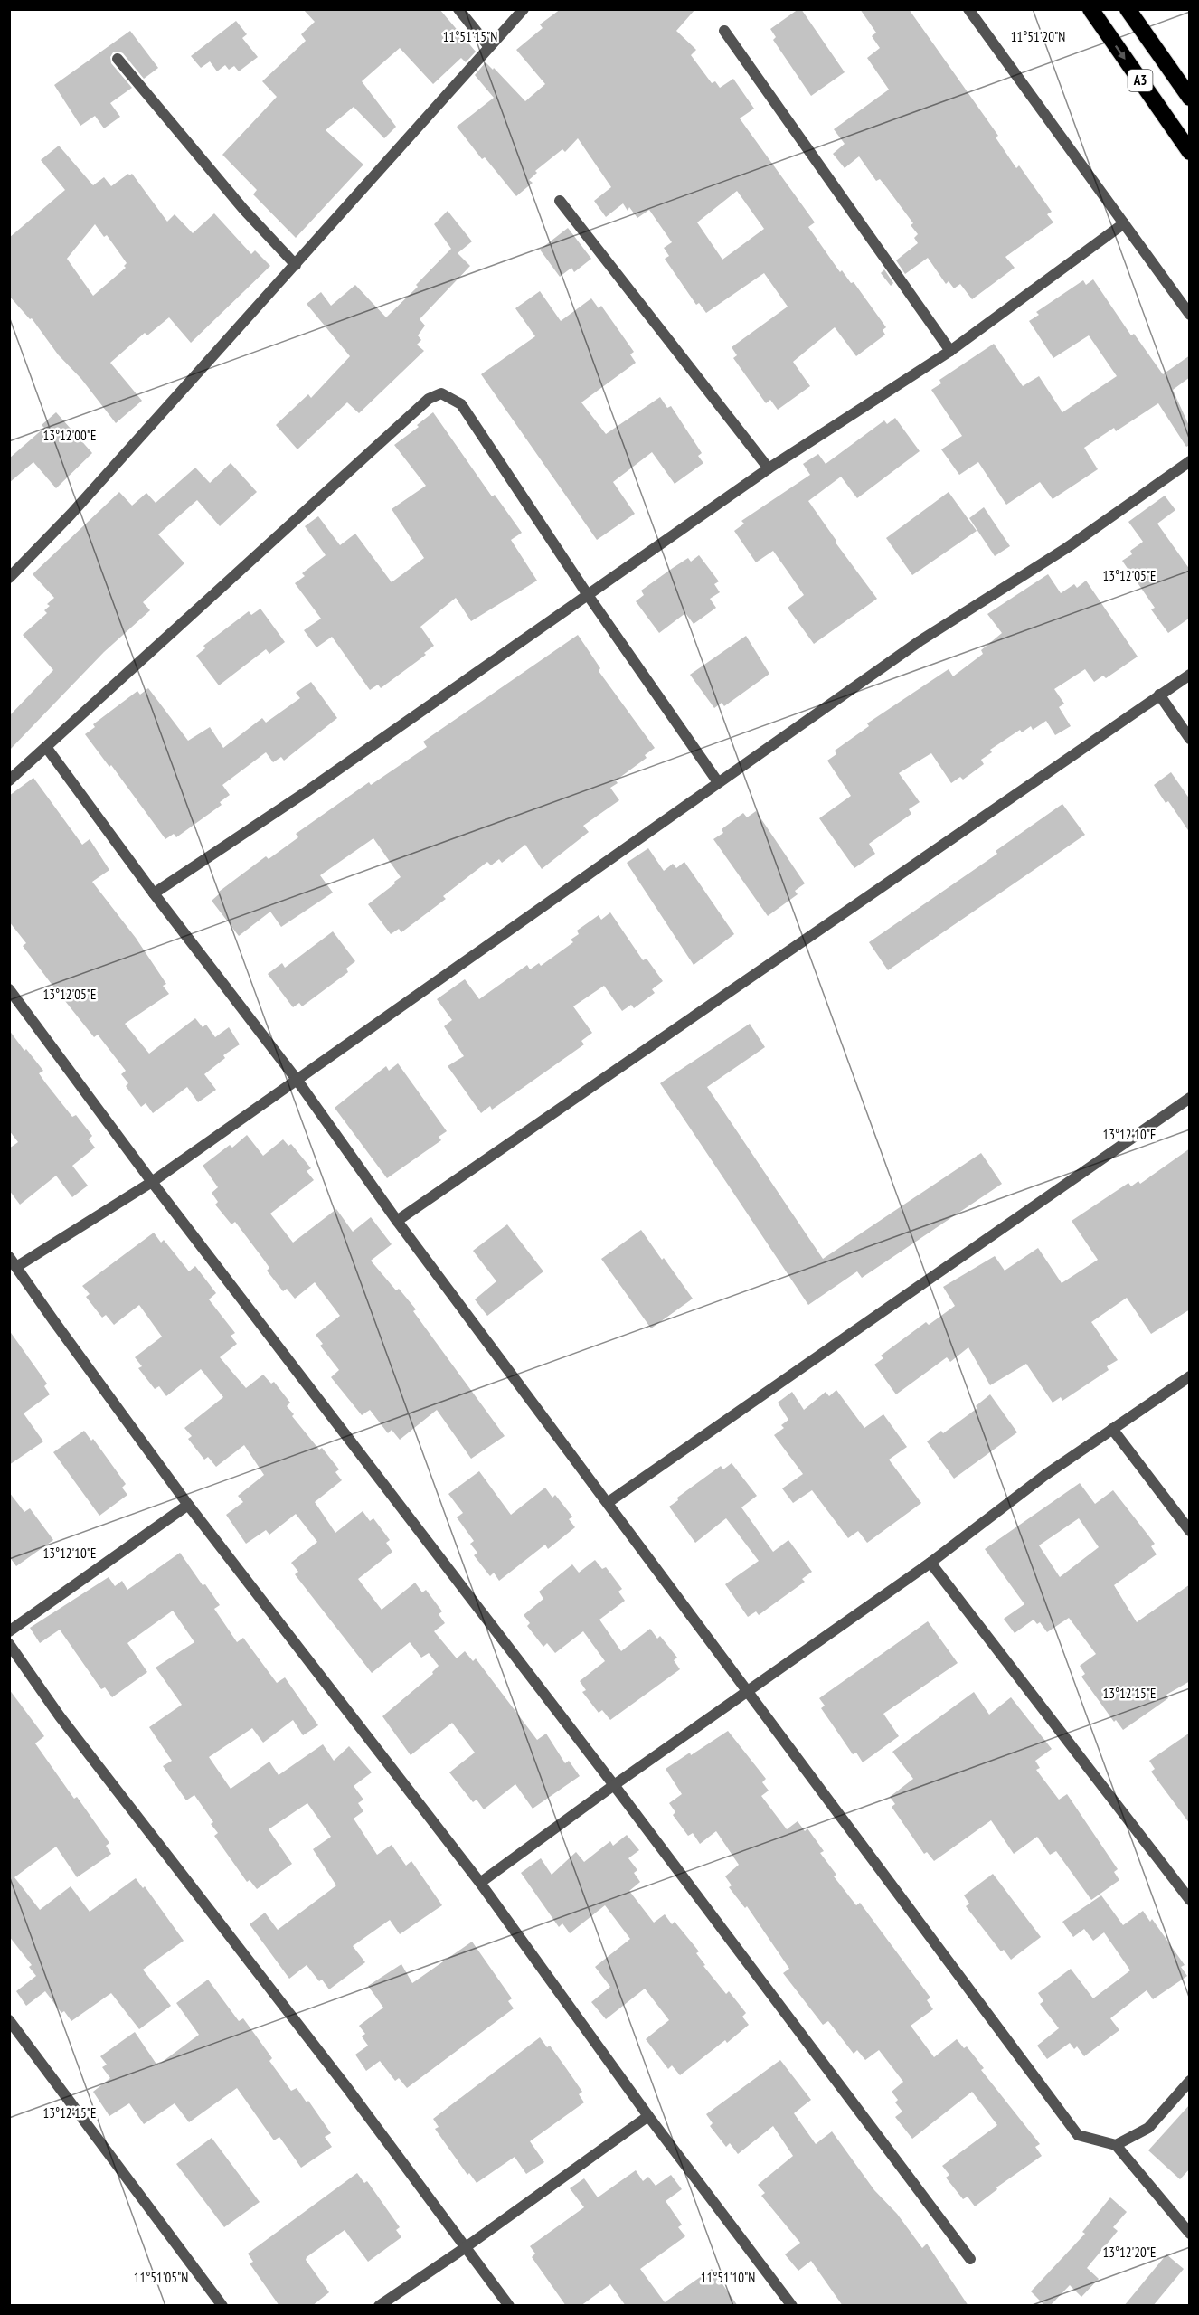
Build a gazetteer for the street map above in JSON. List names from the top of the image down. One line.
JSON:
{"streets":{"highway":["A3"]},"coordinates":["11°51'15\"N","11°51'20\"N","13°12'00\"E","13°12'05\"E","13°12'10\"E","13°12'15\"E","13°12'20\"E","11°51'05\"N","11°51'10\"N"]}
